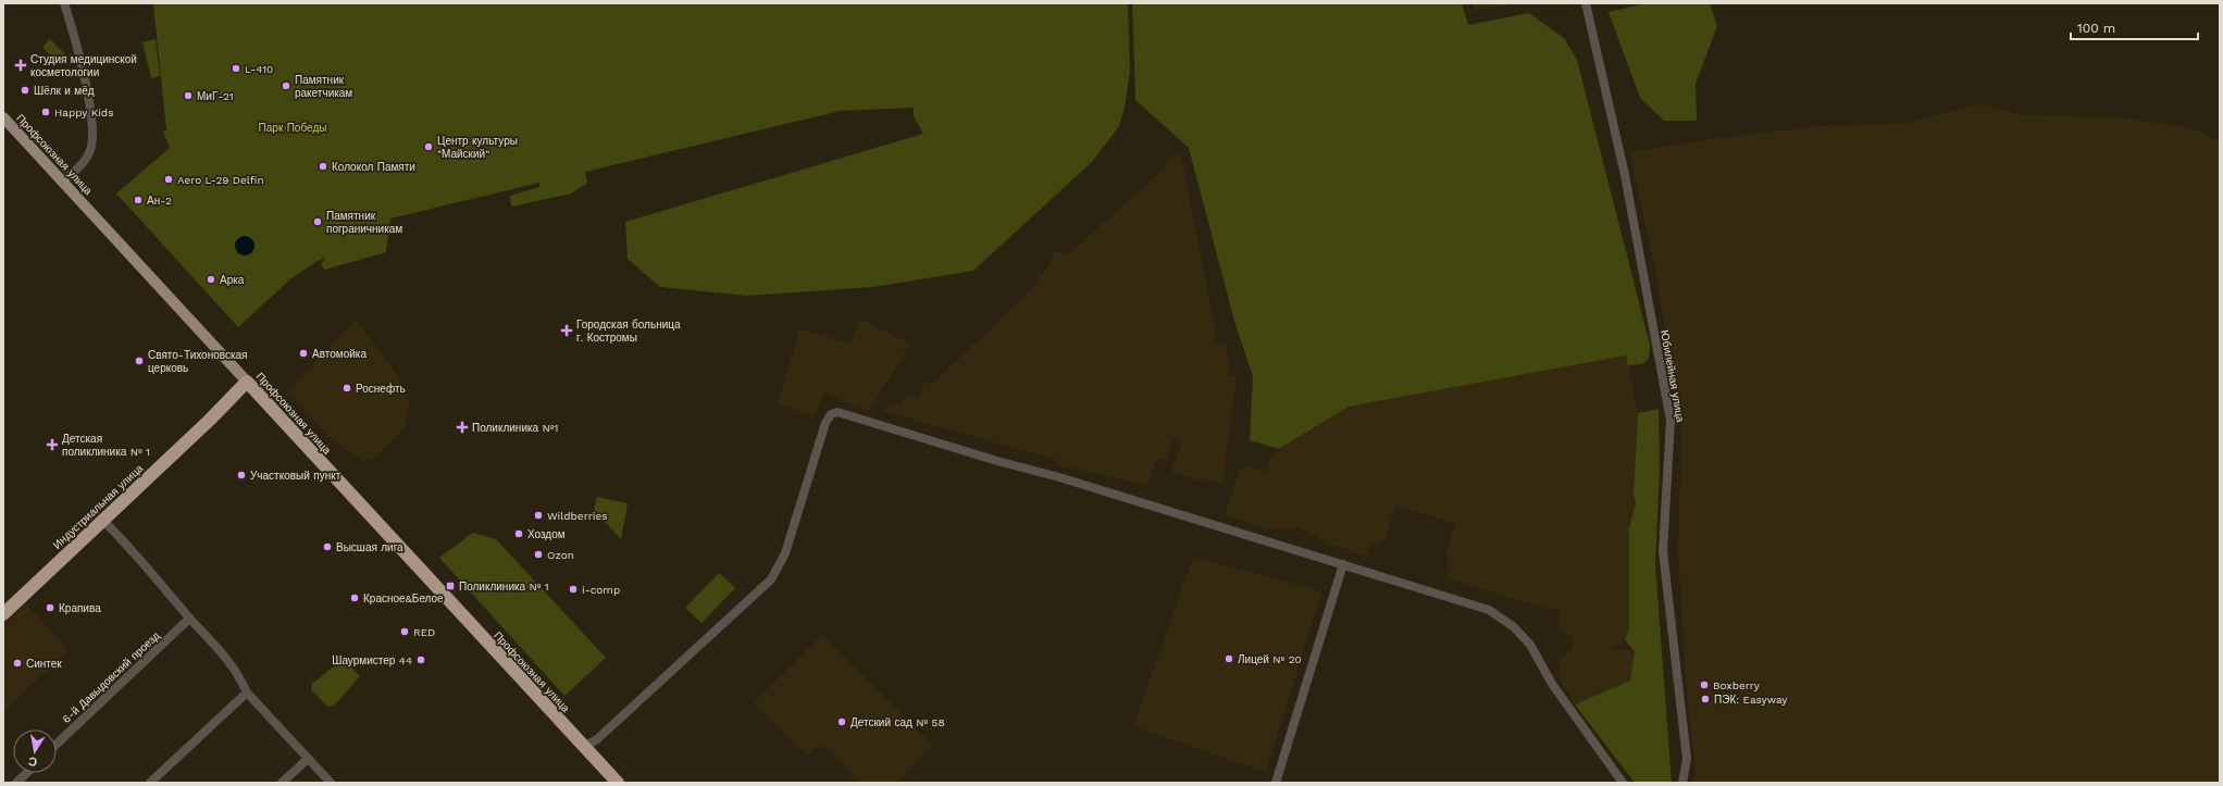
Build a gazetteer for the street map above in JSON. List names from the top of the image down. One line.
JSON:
{"streets":{"highway":["Профсоюзная улица","Индустриальная улица"],"street":["Юбилейная улица","6-й Давыдовский проезд"]},"crossings":[["Профсоюзная улица","Индустриальная улица"]],"parks":["Парк Победы"],"places":{"health":["Студия медицинской косметологии","Городская больница г. Костромы","Поликлиника №1","Детская поликлиника № 1"],"other":["L-410","Памятник ракетчикам","Шёлк и мёд","МиГ-21","Happy Kids","Центр культуры \"Майский\"","Колокол Памяти","Aero L-29 Delfin","Ан-2","Памятник пограничникам","Арка","Автомойка","Свято-Тихоновская церковь","Роснефть","Участковый пункт","Wildberries","Хоздом","Высшая лига","Ozon","i-comp","Красное&Белое","Крапива","RED","Лицей № 20","Шаурмистер 44","Синтек","Boxberry","ПЭК: Easyway","Детский сад № 58"],"transit":["Поликлиника № 1"]},"scale_bar":"100 m","north":"bottom"}
